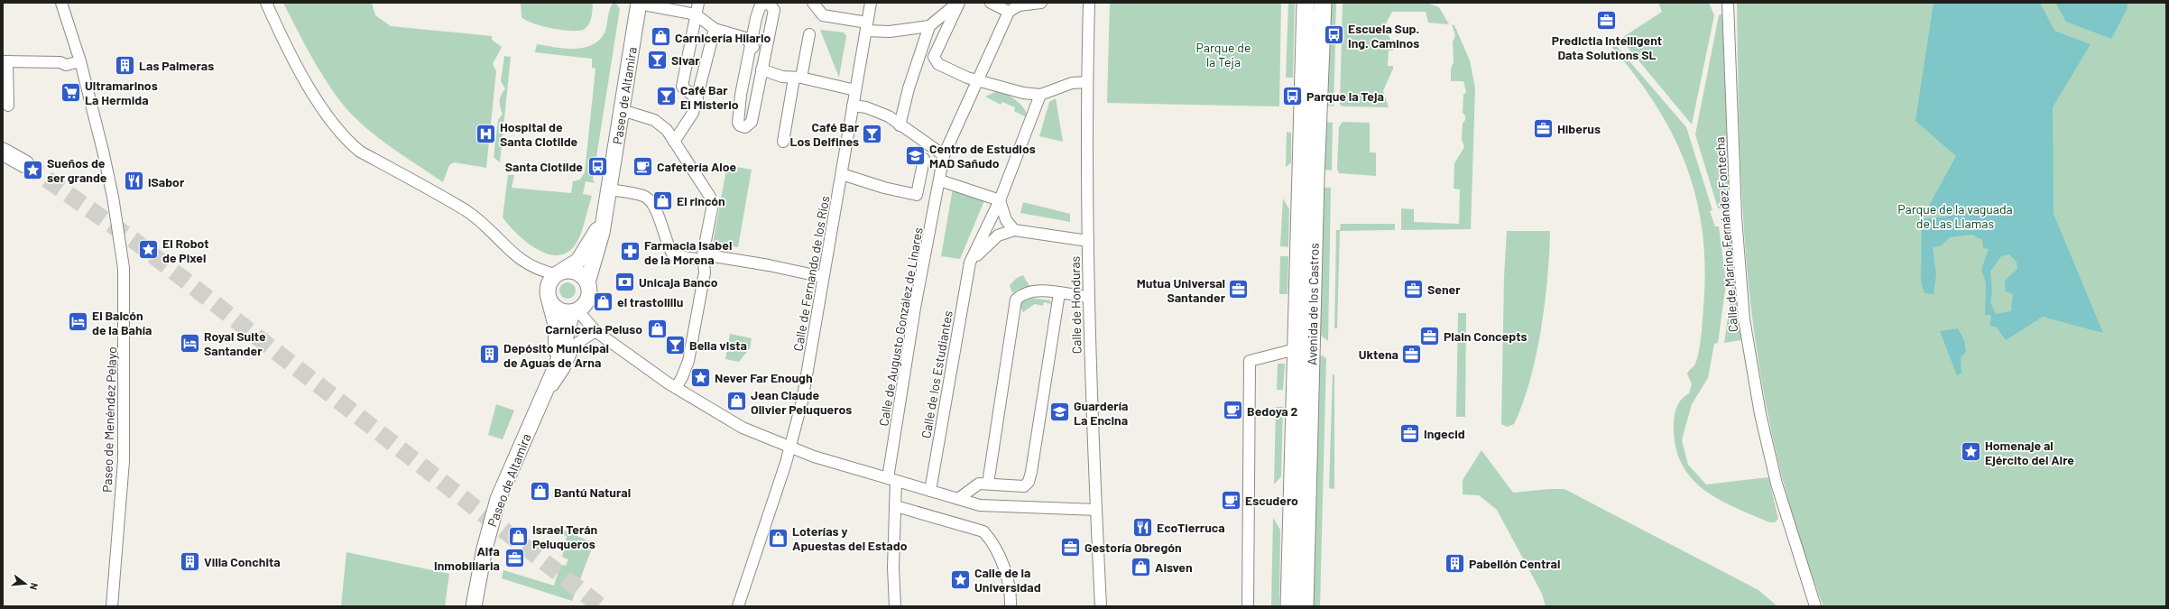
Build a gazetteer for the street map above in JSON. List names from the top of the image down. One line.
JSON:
{"streets":{"main road":["Paseo de Altamira","Avenida de los Castros"],"street":["Calle de Marino Fernández Fontecha","Calle de Fernando de los Ríos","Calle de Honduras","Calle de Augusto González de Linares","Calle de los Estudiantes","Paseo de Menéndez Pelayo"]},"parks":["Parque de la Teja","Parque de la vaguada de Las Llamas"],"places":{"office":["Predictia Intelligent Data Solutions SL","Hiberus","Sener","Mutua Universal Santander","Plain Concepts","Uktena","Ingecid","Gestoría Obregón","Alfa Inmobiliaria"],"bus stop":["Escuela Sup. Ing. Caminos","Parque la Teja","Santa Clotilde"],"shop":["Carnicería Hilario","El rincón","el trastolillu","Carnicería Peluso","Jean Claude Olivier Peluqueros","Bantú Natural","Israel Terán Peluqueros","Loterías y Apuestas del Estado","Aisven"],"bar":["Sivar","Café Bar El Misterio","Café Bar Los Delfines","Bella vista"],"building":["Las Palmeras","Depósito Municipal de Aguas de Arna","Villa Conchita","Pabellón Central"],"supermarket":["Ultramarinos La Hermida"],"hospital":["Hospital de Santa Clotilde"],"school or university":["Centro de Estudios MAD Sañudo","Guardería La Encina"],"cafe":["Cafetería Aloe","Bedoya 2","Escudero"],"place":["Sueños de ser grande","El Robot de Pixel","Never Far Enough","Homenaje al Ejército del Aire","Calle de la Universidad"],"restaurant":["iSabor","EcoTierruca"],"pharmacy":["Farmacia Isabel de la Morena"],"bank":["Unicaja Banco"],"hotel":["El Balcón de la Bahía","Royal Suite Santander"]},"north":"right"}
